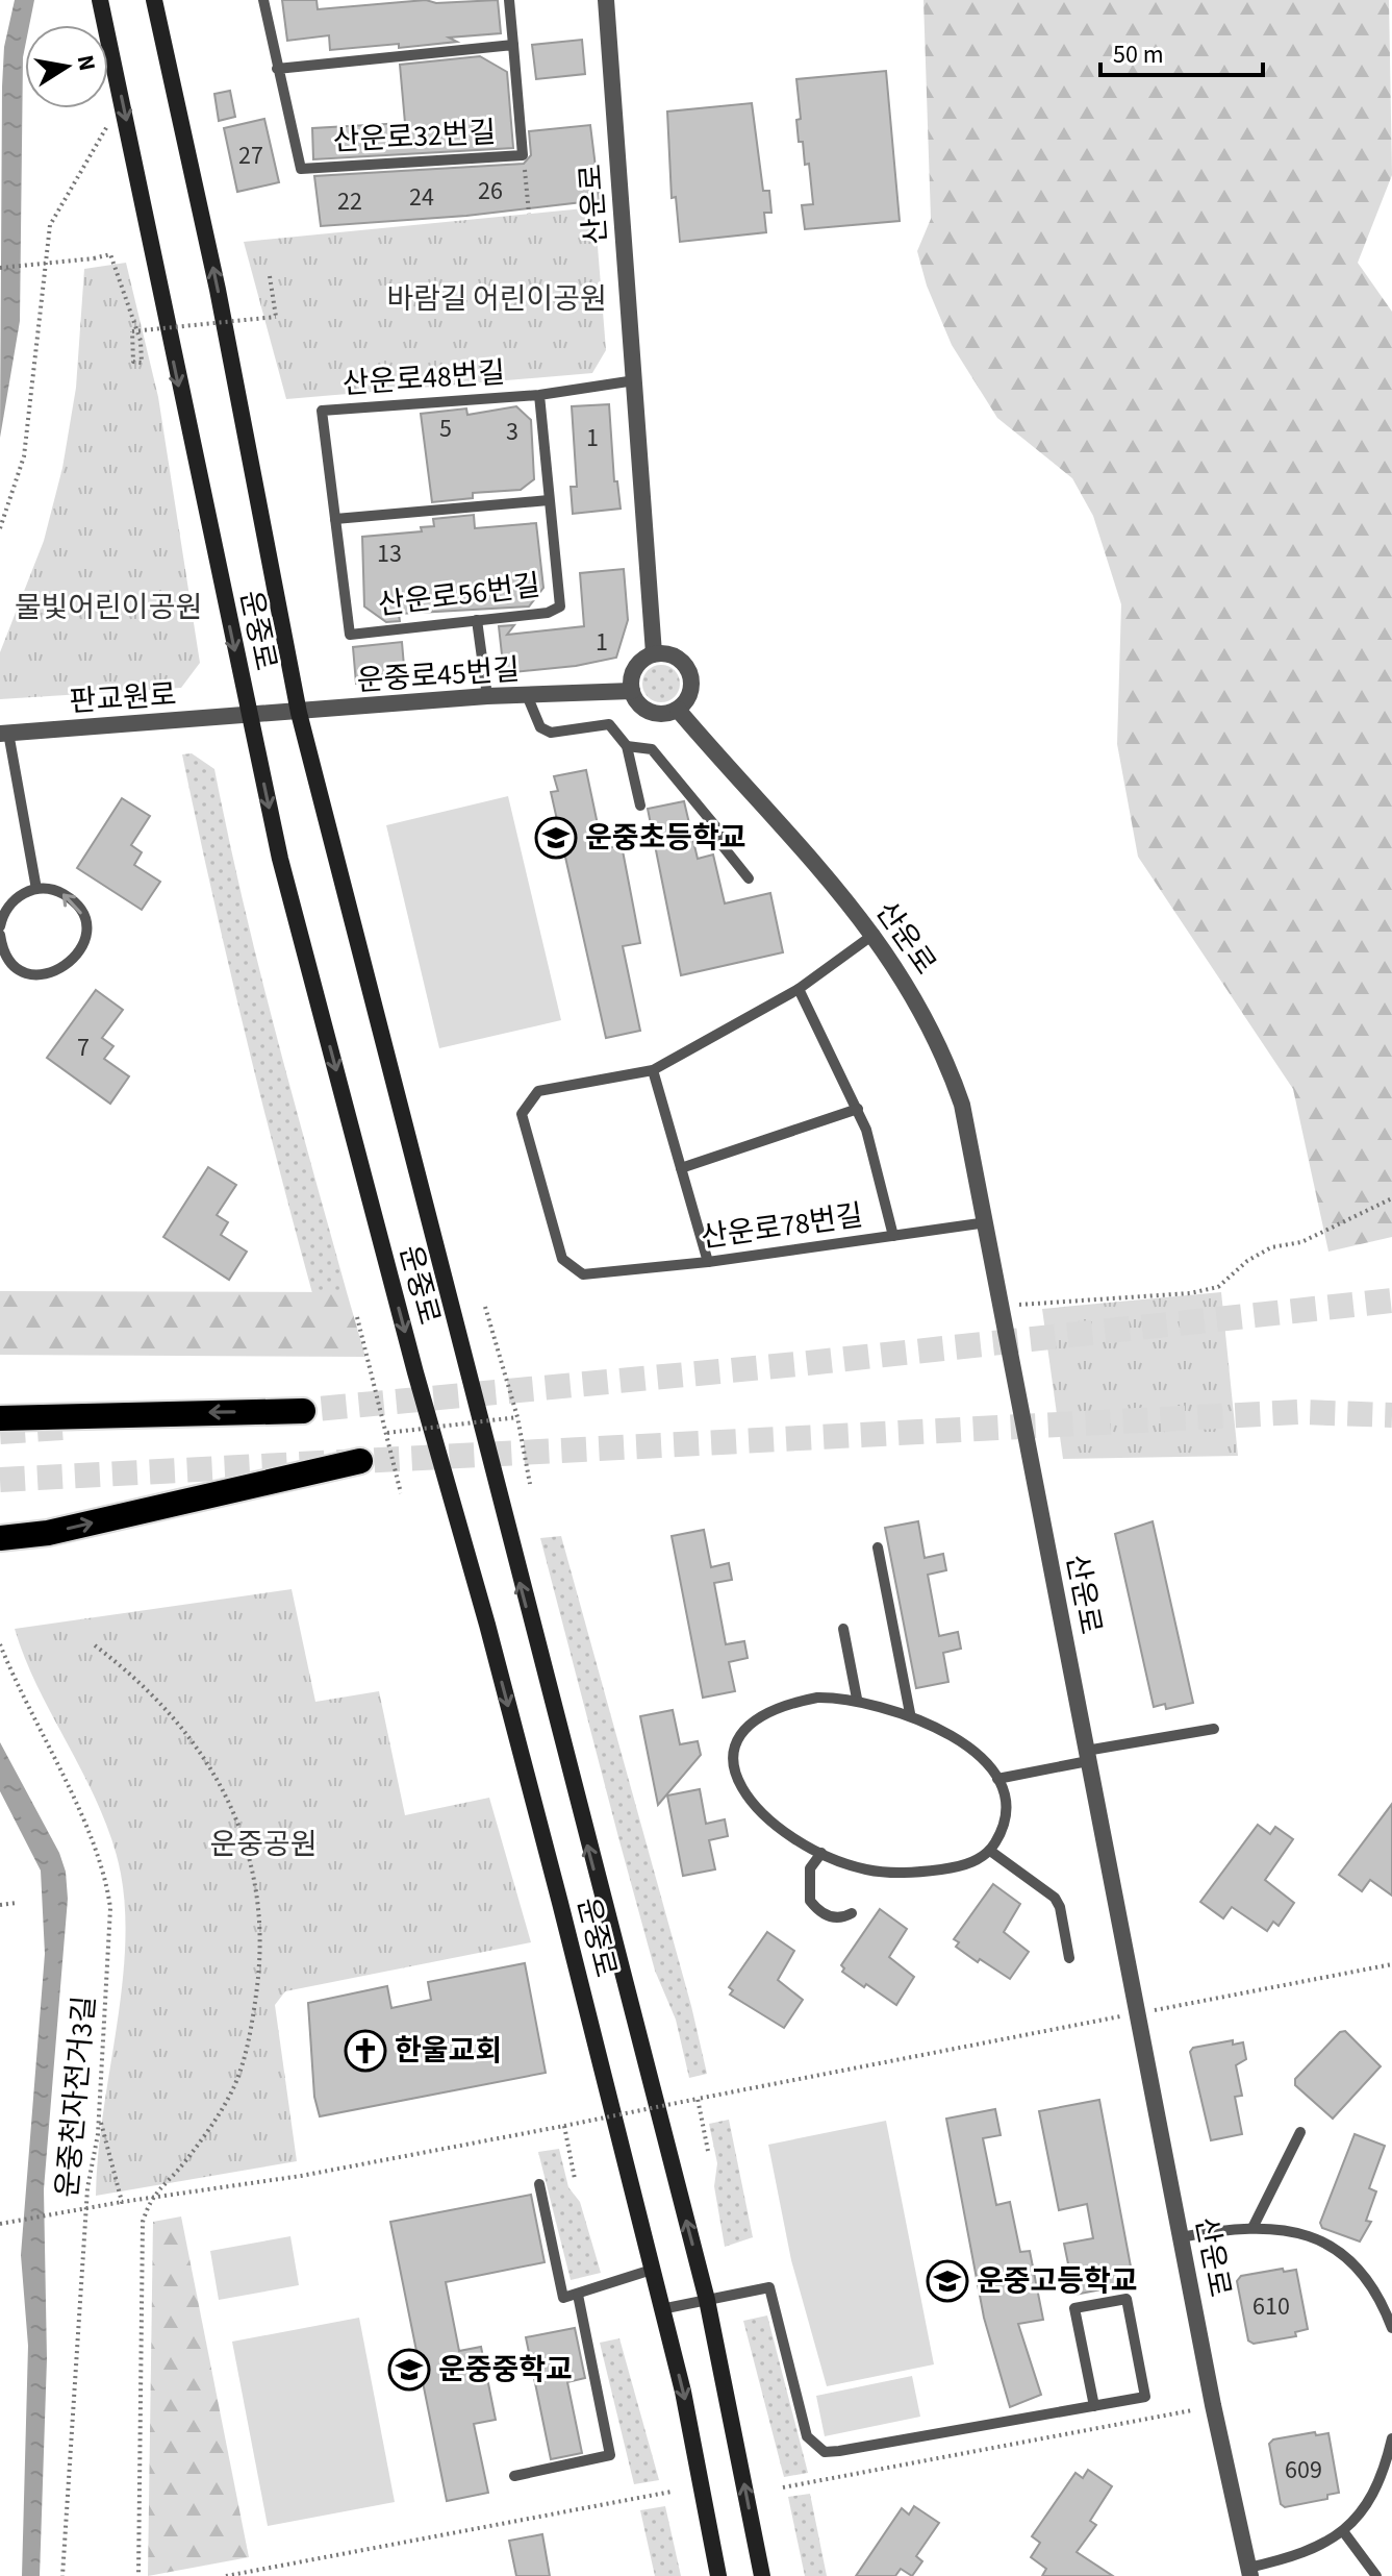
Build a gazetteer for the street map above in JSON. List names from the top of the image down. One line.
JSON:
{"streets":{"main road":["운중로"],"street":["산운로","운중로45번길","판교원로"],"lane":["산운로32번길","산운로48번길","산운로56번길","산운로78번길"],"path":["운중천자전거3길"]},"crossings":[["산운로","산운로48번길"],["산운로","운중로45번길"],["산운로","산운로78번길"],["산운로48번길","산운로56번길"],["운중로","운중로45번길"],["운중로","판교원로"],["운중로45번길","판교원로"]],"parks":["바람길 어린이공원","물빛어린이공원","운중공원"],"places":{"school or university":["운중초등학교","운중고등학교","운중중학교"],"church":["한울교회"]},"house_numbers":["27","26","24","22","5","3","1","13","1","7","610","609"],"scale_bar":"50 m","north":"right"}
